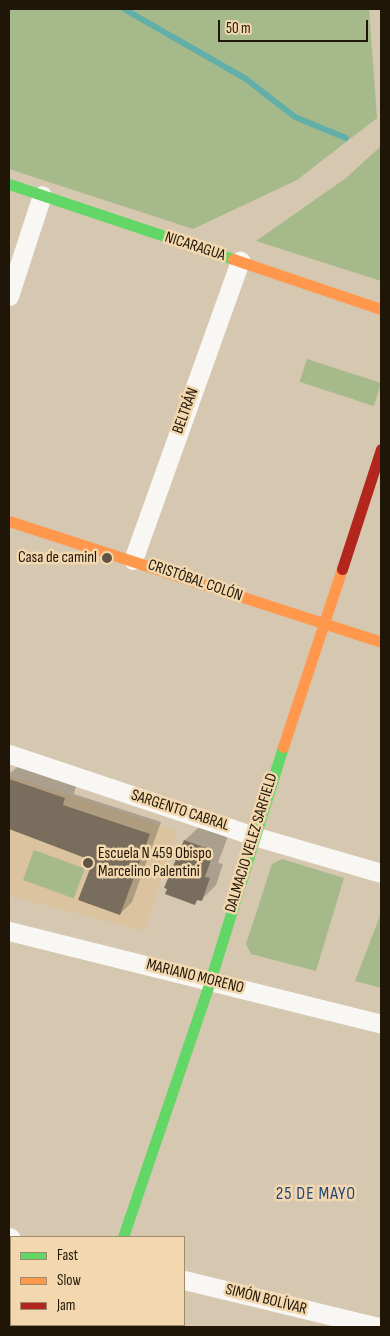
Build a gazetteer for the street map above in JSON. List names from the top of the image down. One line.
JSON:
{"streets":{"street":["NICARAGUA","BELTRÁN","CRISTÓBAL COLÓN","SARGENTO CABRAL","DALMACIO VELEZ SARFIELD","MARIANO MORENO","SIMÓN BOLÍVAR"]},"crossings":[["NICARAGUA","BELTRÁN"],["BELTRÁN","CRISTÓBAL COLÓN"],["CRISTÓBAL COLÓN","DALMACIO VELEZ SARFIELD"],["SARGENTO CABRAL","DALMACIO VELEZ SARFIELD"],["DALMACIO VELEZ SARFIELD","MARIANO MORENO"]],"districts":["25 DE MAYO"],"places":["Casa de caminl","Escuela N 459 Obispo Marcelino Palentini"],"legend":["Fast","Slow","Jam"],"scale_bar":"50 m"}
